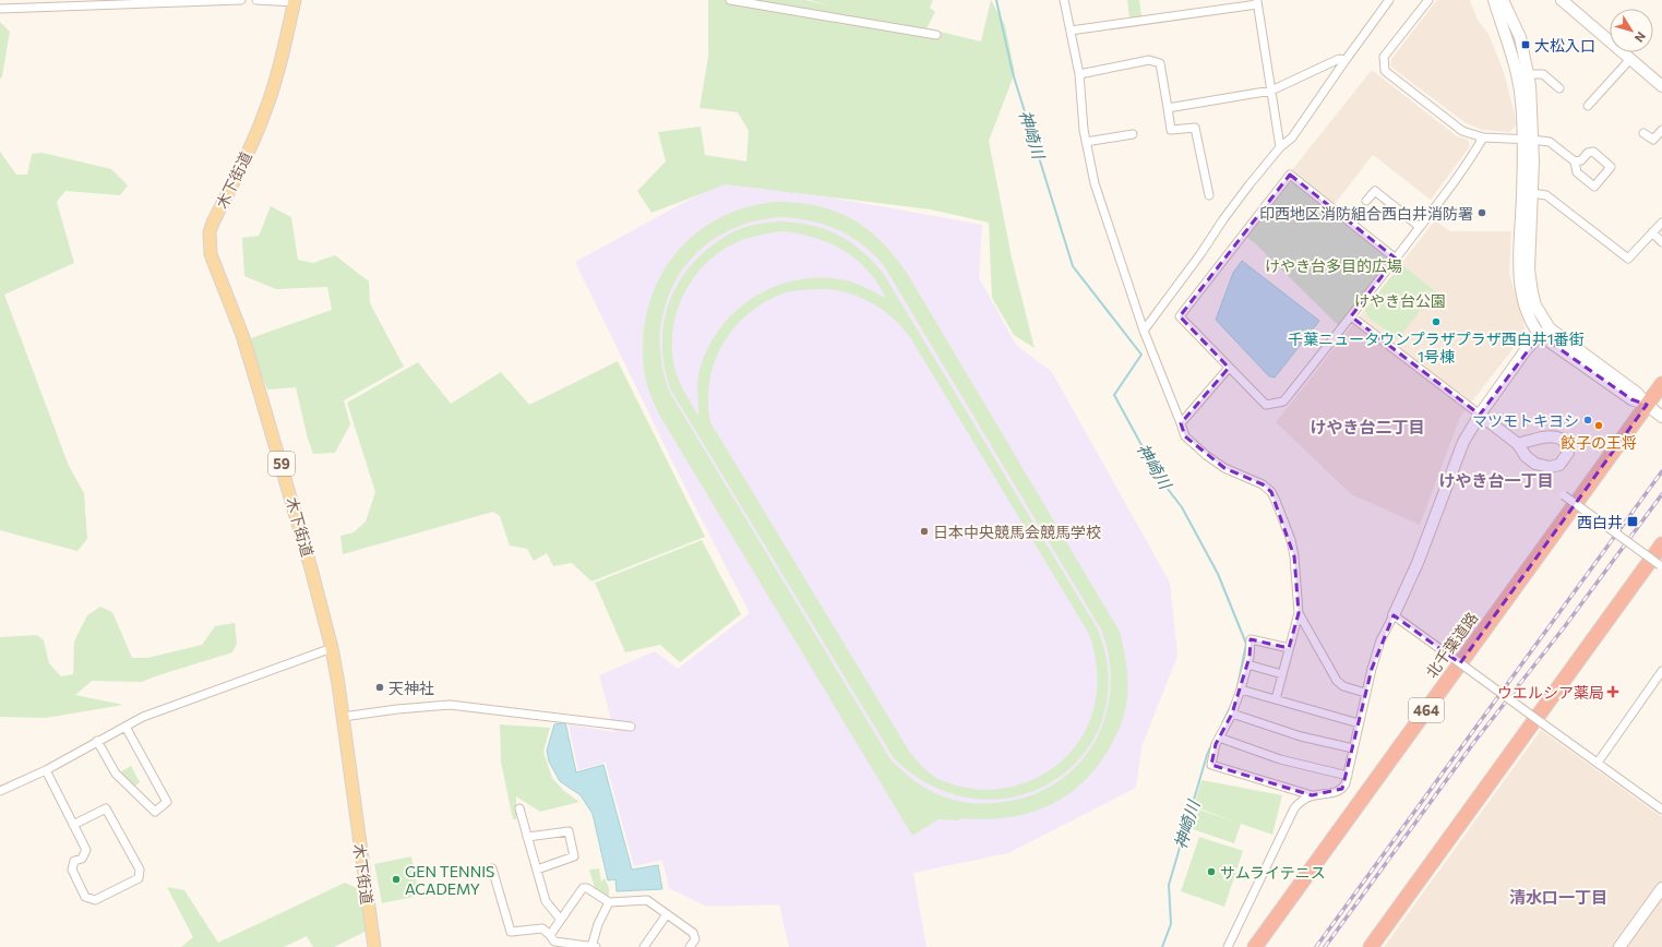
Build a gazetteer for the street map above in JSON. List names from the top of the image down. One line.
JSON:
{"streets":{"highway":["北千葉道路","464"],"main road":["木下街道","59"]},"districts":["けやき台二丁目","けやき台一丁目","清水口一丁目"],"water":["神崎川"],"parks":["けやき台多目的広場","けやき台公園"],"places":{"transit":["大松入口","西白井"],"other":["印西地区消防組合西白井消防署","千葉ニュータウンプラザプラザ西白井1番街 1号棟","マツモトキヨシ","餃子の王将","日本中央競馬会競馬学校","天神社","サムライテニス","GEN TENNIS ACADEMY"],"health":["ウエルシア薬局"]},"north":"bottom right"}
